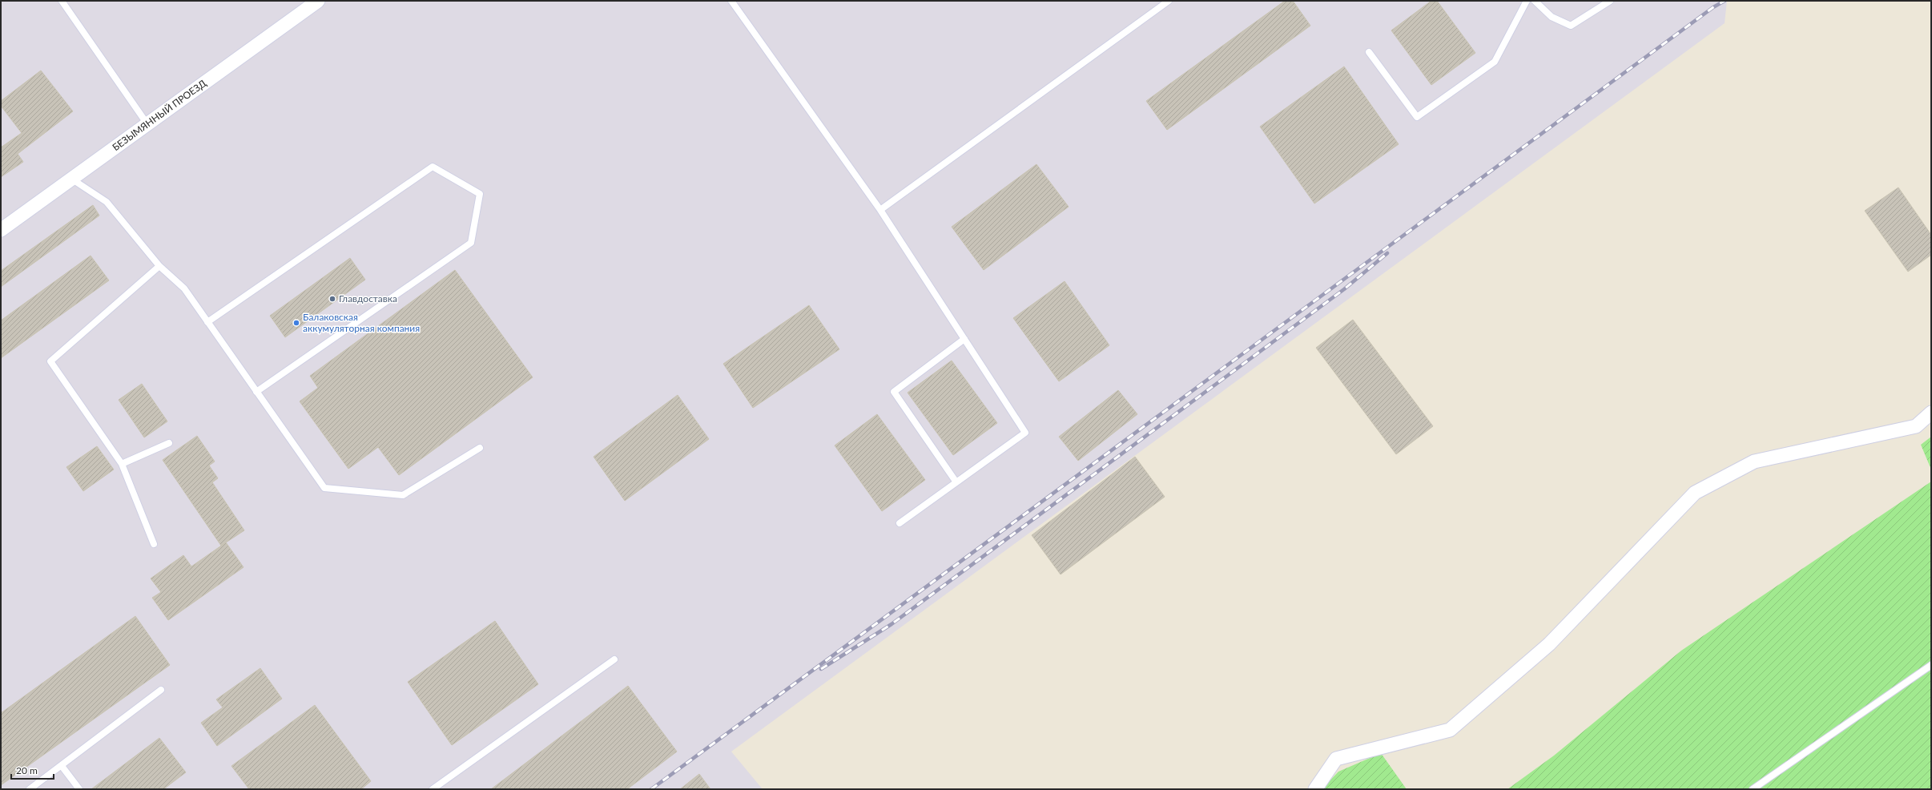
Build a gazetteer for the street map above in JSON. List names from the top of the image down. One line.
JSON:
{"streets":{"street":["БЕЗЫМЯННЫЙ ПРОЕЗД"]},"places":["Главдоставка","Балаковская аккумуляторная компания"],"scale_bar":"20 m"}
